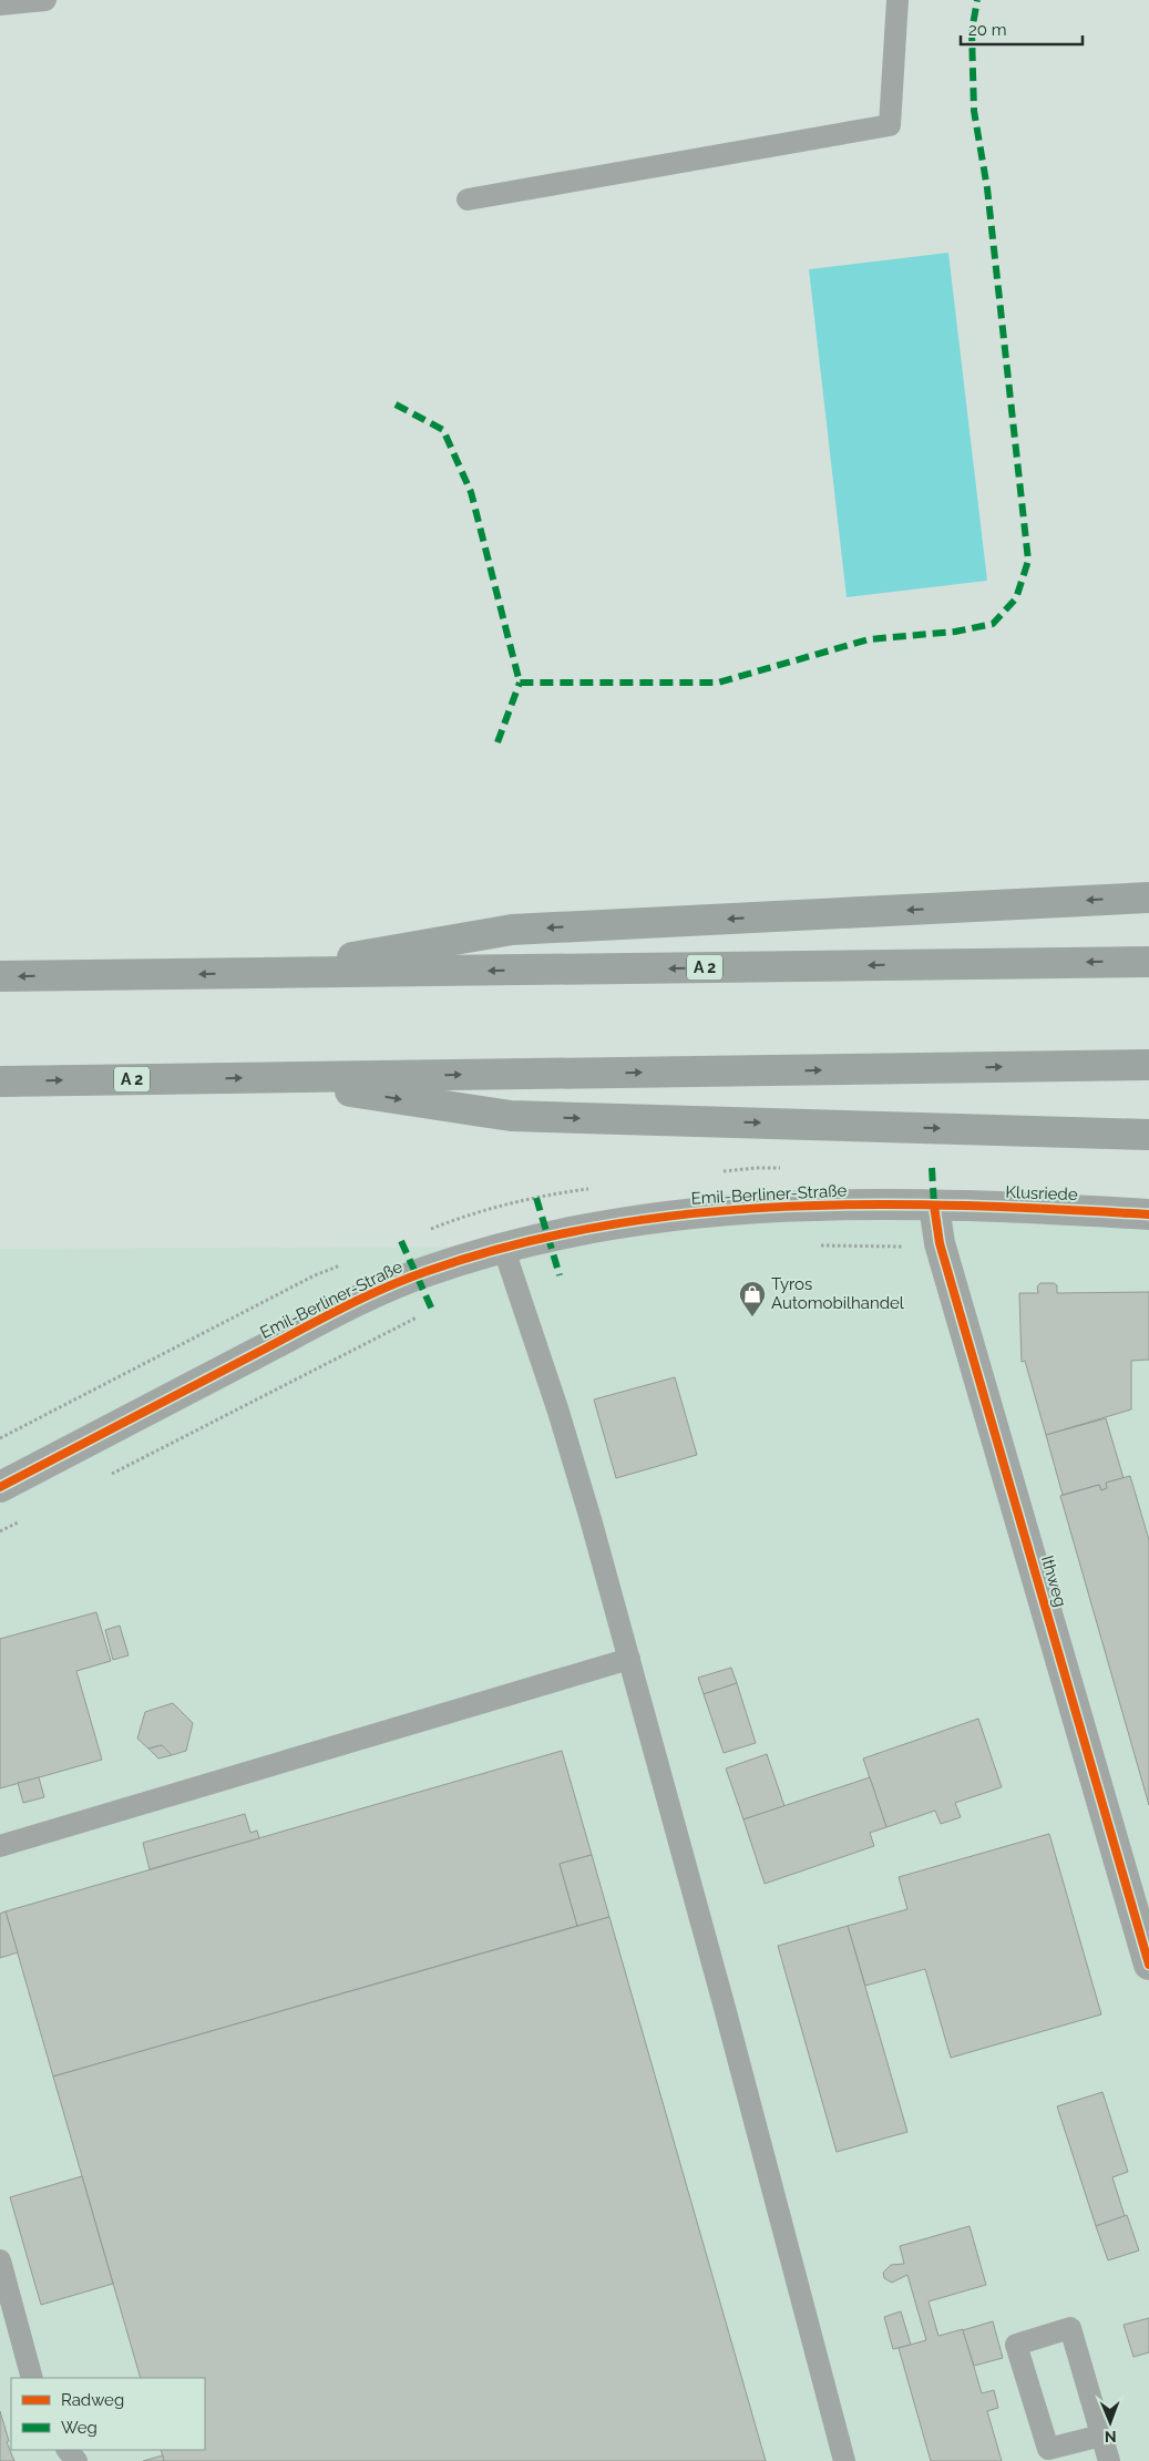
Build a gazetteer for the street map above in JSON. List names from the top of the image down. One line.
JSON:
{"streets":{"highway":["A 2"],"street":["Klusriede","Emil-Berliner-Straße","Ithweg"]},"crossings":[["Klusriede","Emil-Berliner-Straße"],["Klusriede","Ithweg"],["Emil-Berliner-Straße","Ithweg"]],"places":{"shop":["Tyros Automobilhandel"]},"legend":["Radweg","Weg"],"scale_bar":"20 m","north":"bottom"}
